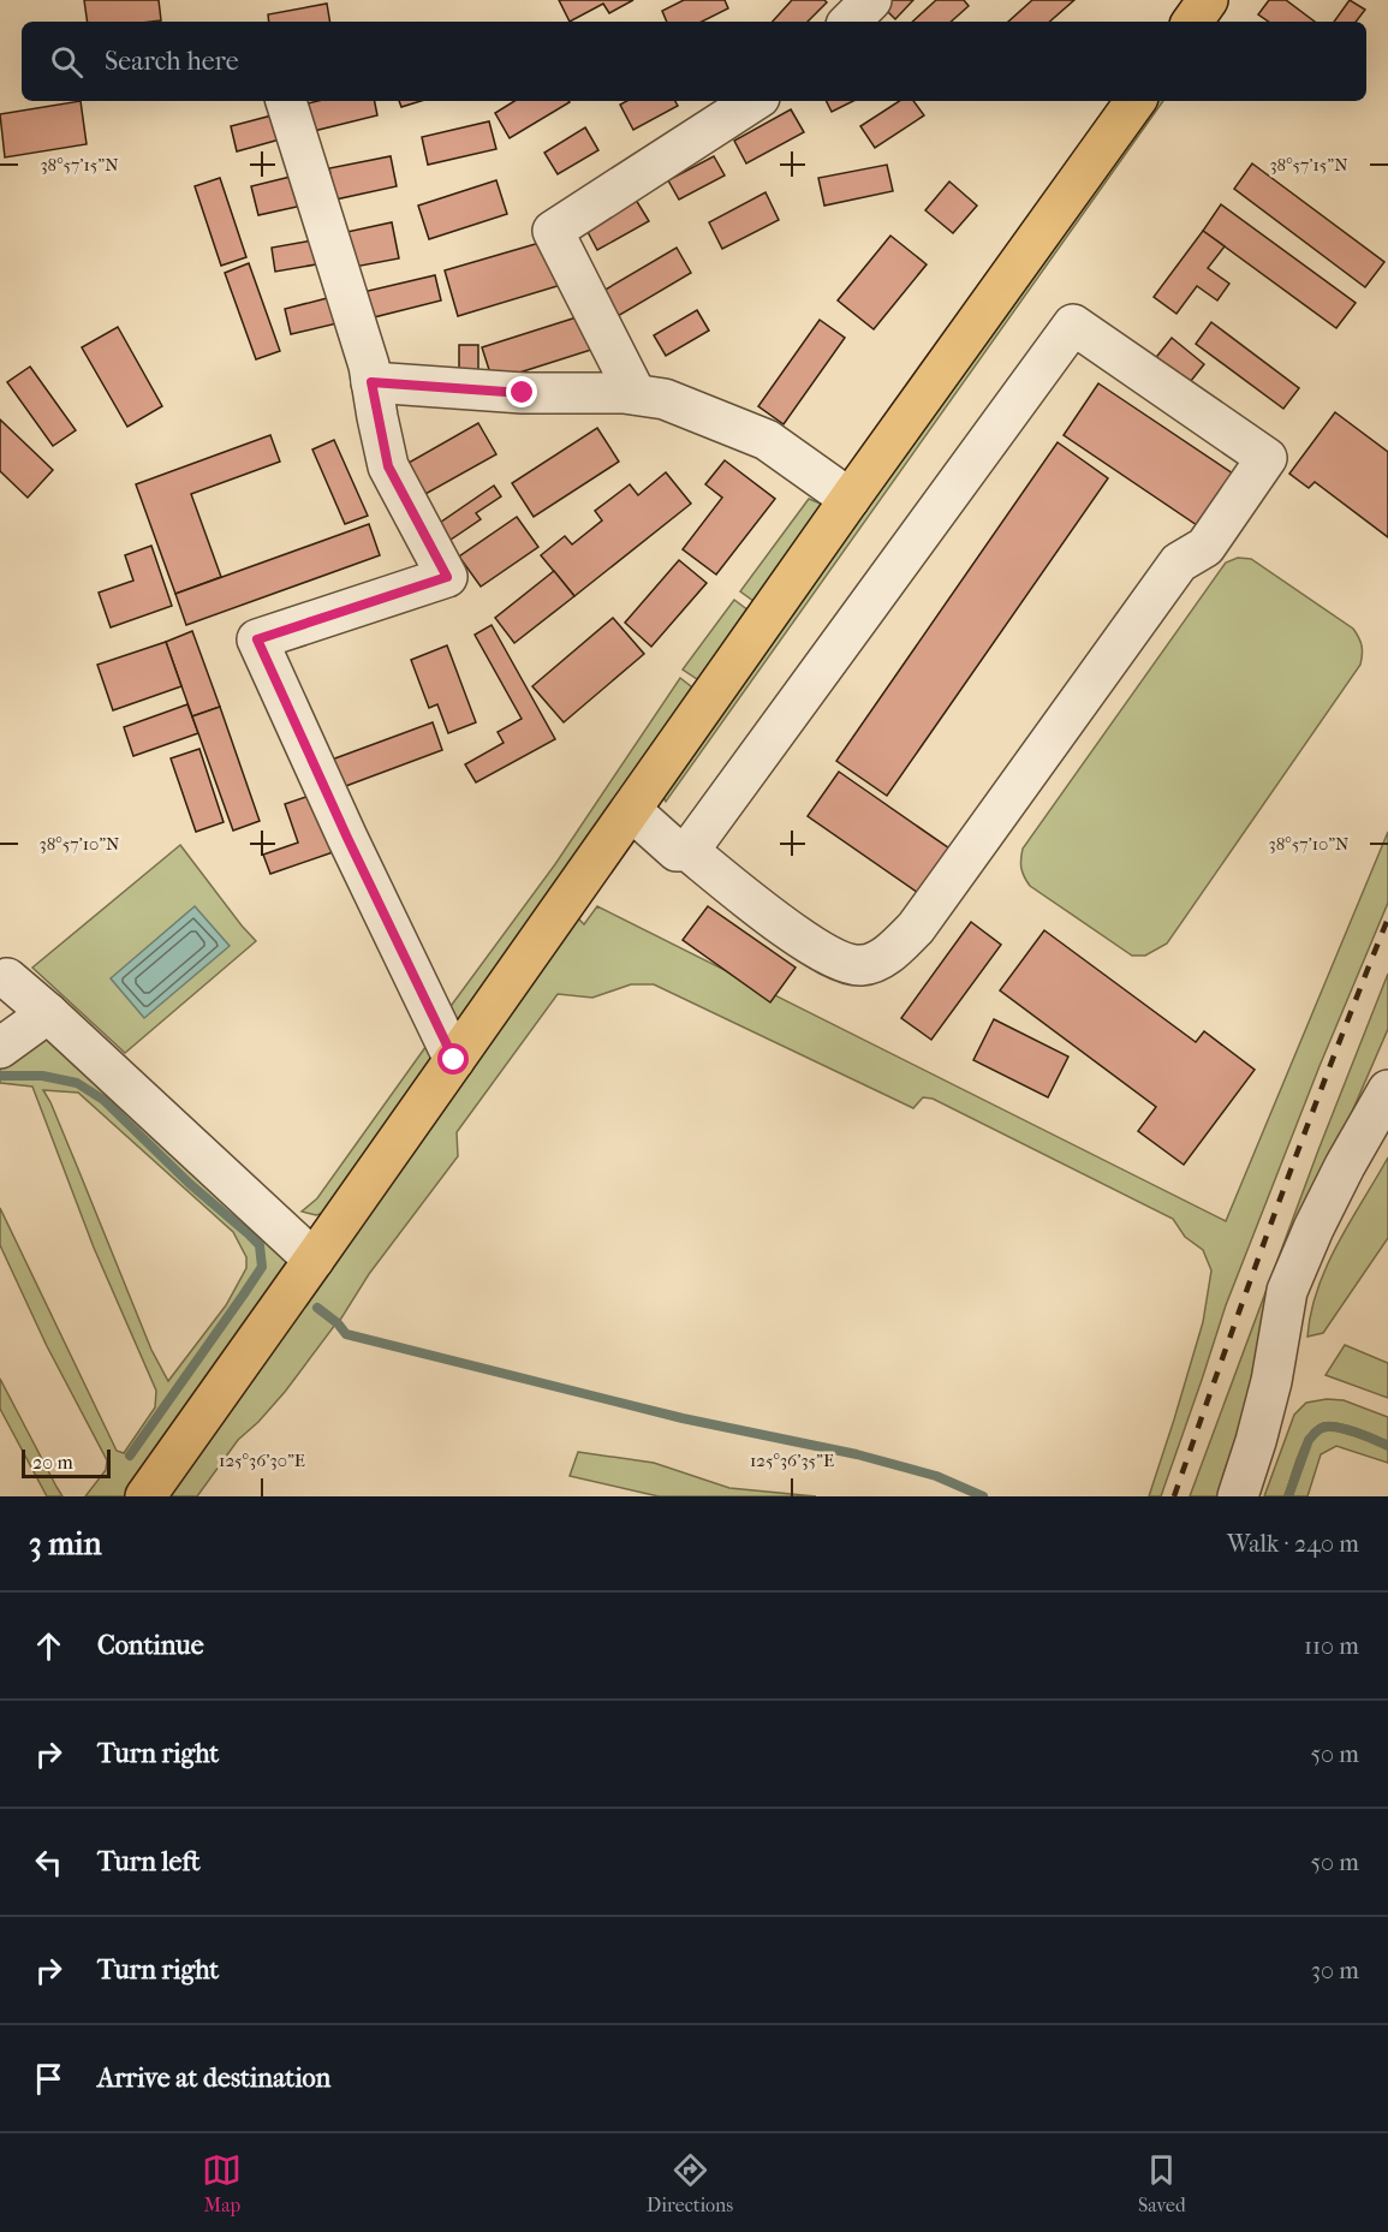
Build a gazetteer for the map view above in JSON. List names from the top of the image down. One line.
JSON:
{"scale_bar":"20 m","page":{"search":"Search here","scale":"20 m","heading":["3 min","Walk · 240 m"],"list":[["Continue","110 m"],["Turn right","50 m"],["Turn left","50 m"],["Turn right","30 m"],"Arrive at destination"],"nav":["Map","Directions","Saved"]},"coordinates":["38°57'15\"N","38°57'10\"N","125°36'30\"E","125°36'35\"E"]}
